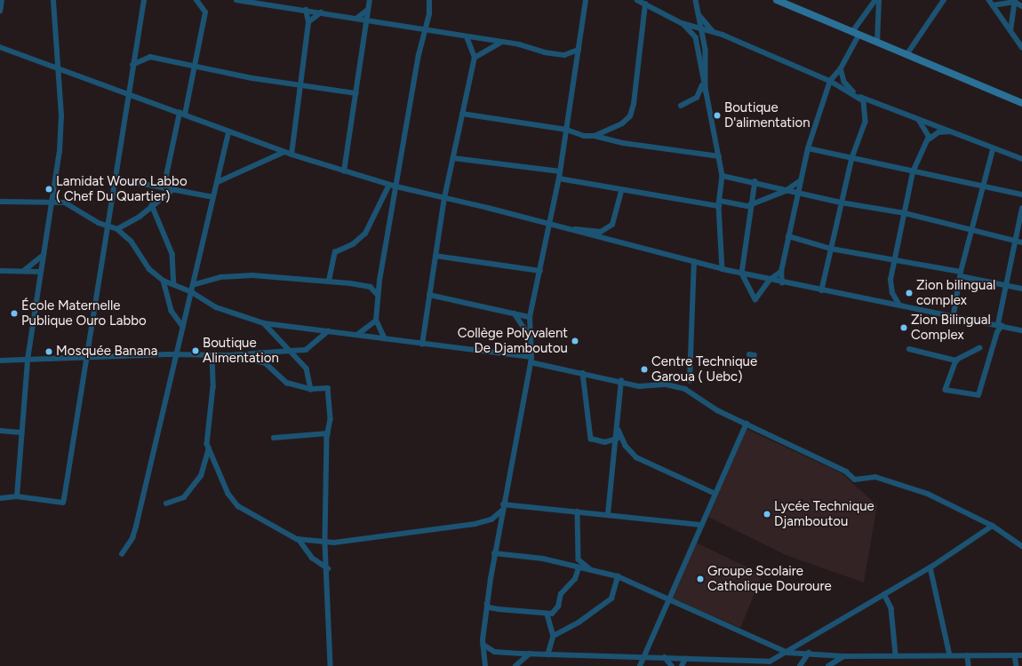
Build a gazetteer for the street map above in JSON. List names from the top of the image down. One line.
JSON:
{"places":["Boutique D'alimentation","Lamidat Wouro Labbo ( Chef Du Quartier)","Zion bilingual complex","École Maternelle Publique Ouro Labbo","Zion Bilingual Complex","Collège Polyvalent De Djamboutou","Boutique Alimentation","Mosquée Banana","Centre Technique Garoua ( Uebc)","Lycée Technique Djamboutou","Groupe Scolaire Catholique Douroure"]}
